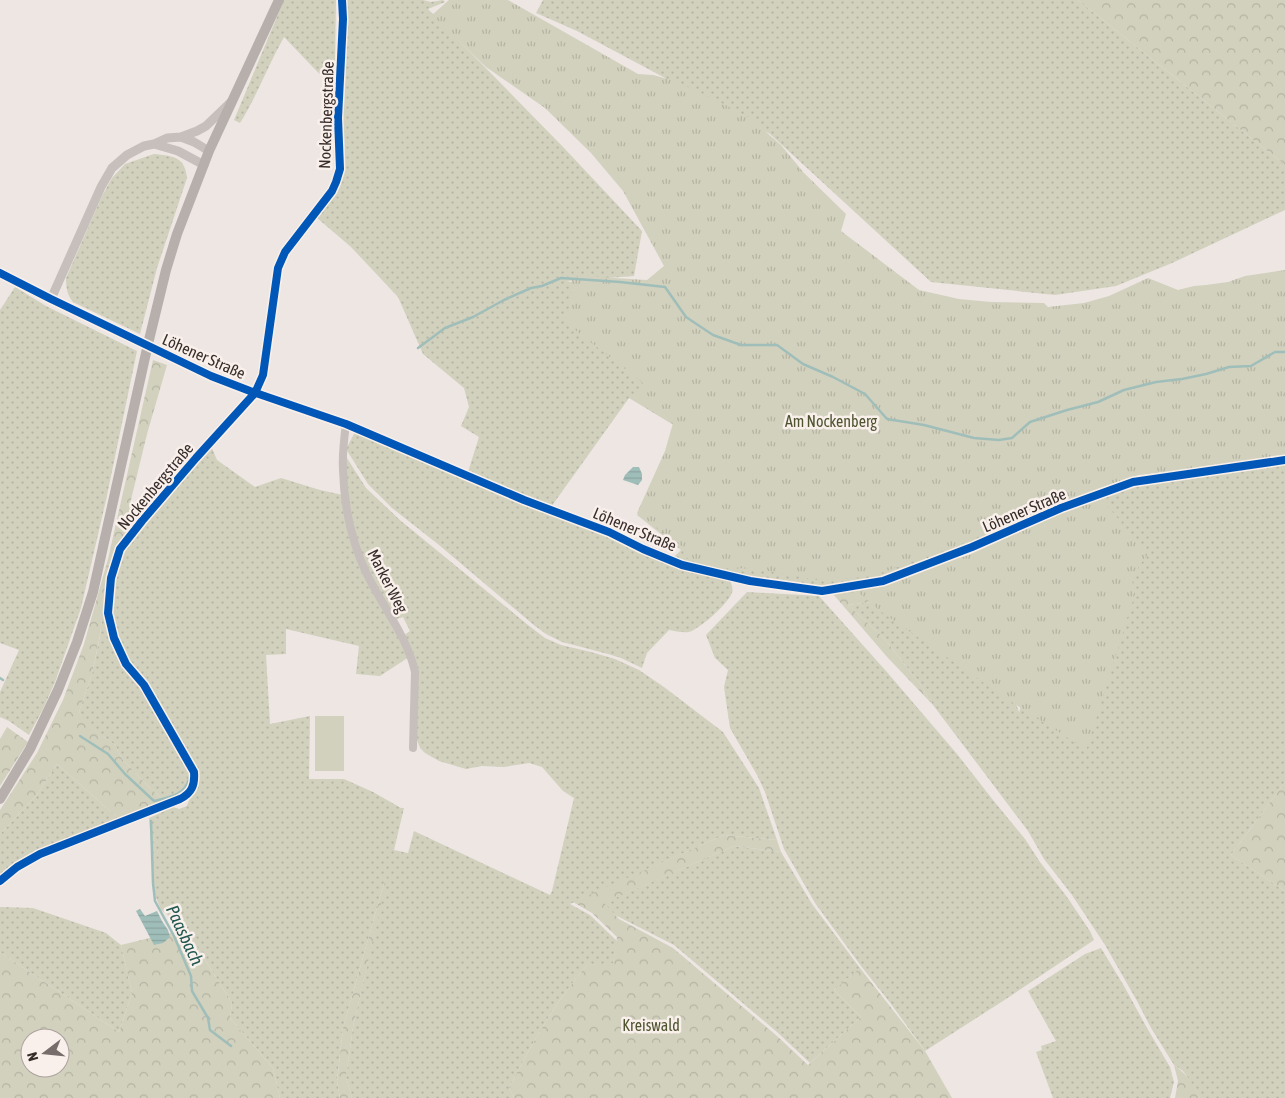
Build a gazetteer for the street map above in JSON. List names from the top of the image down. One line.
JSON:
{"streets":{"main road":["Nockenbergstraße"],"street":["Löhener Straße","Marker Weg"]},"crossings":[["Nockenbergstraße","Löhener Straße"],["Löhener Straße","Marker Weg"]],"water":["Paasbach"],"parks":["Am Nockenberg","Kreiswald"],"north":"left"}
